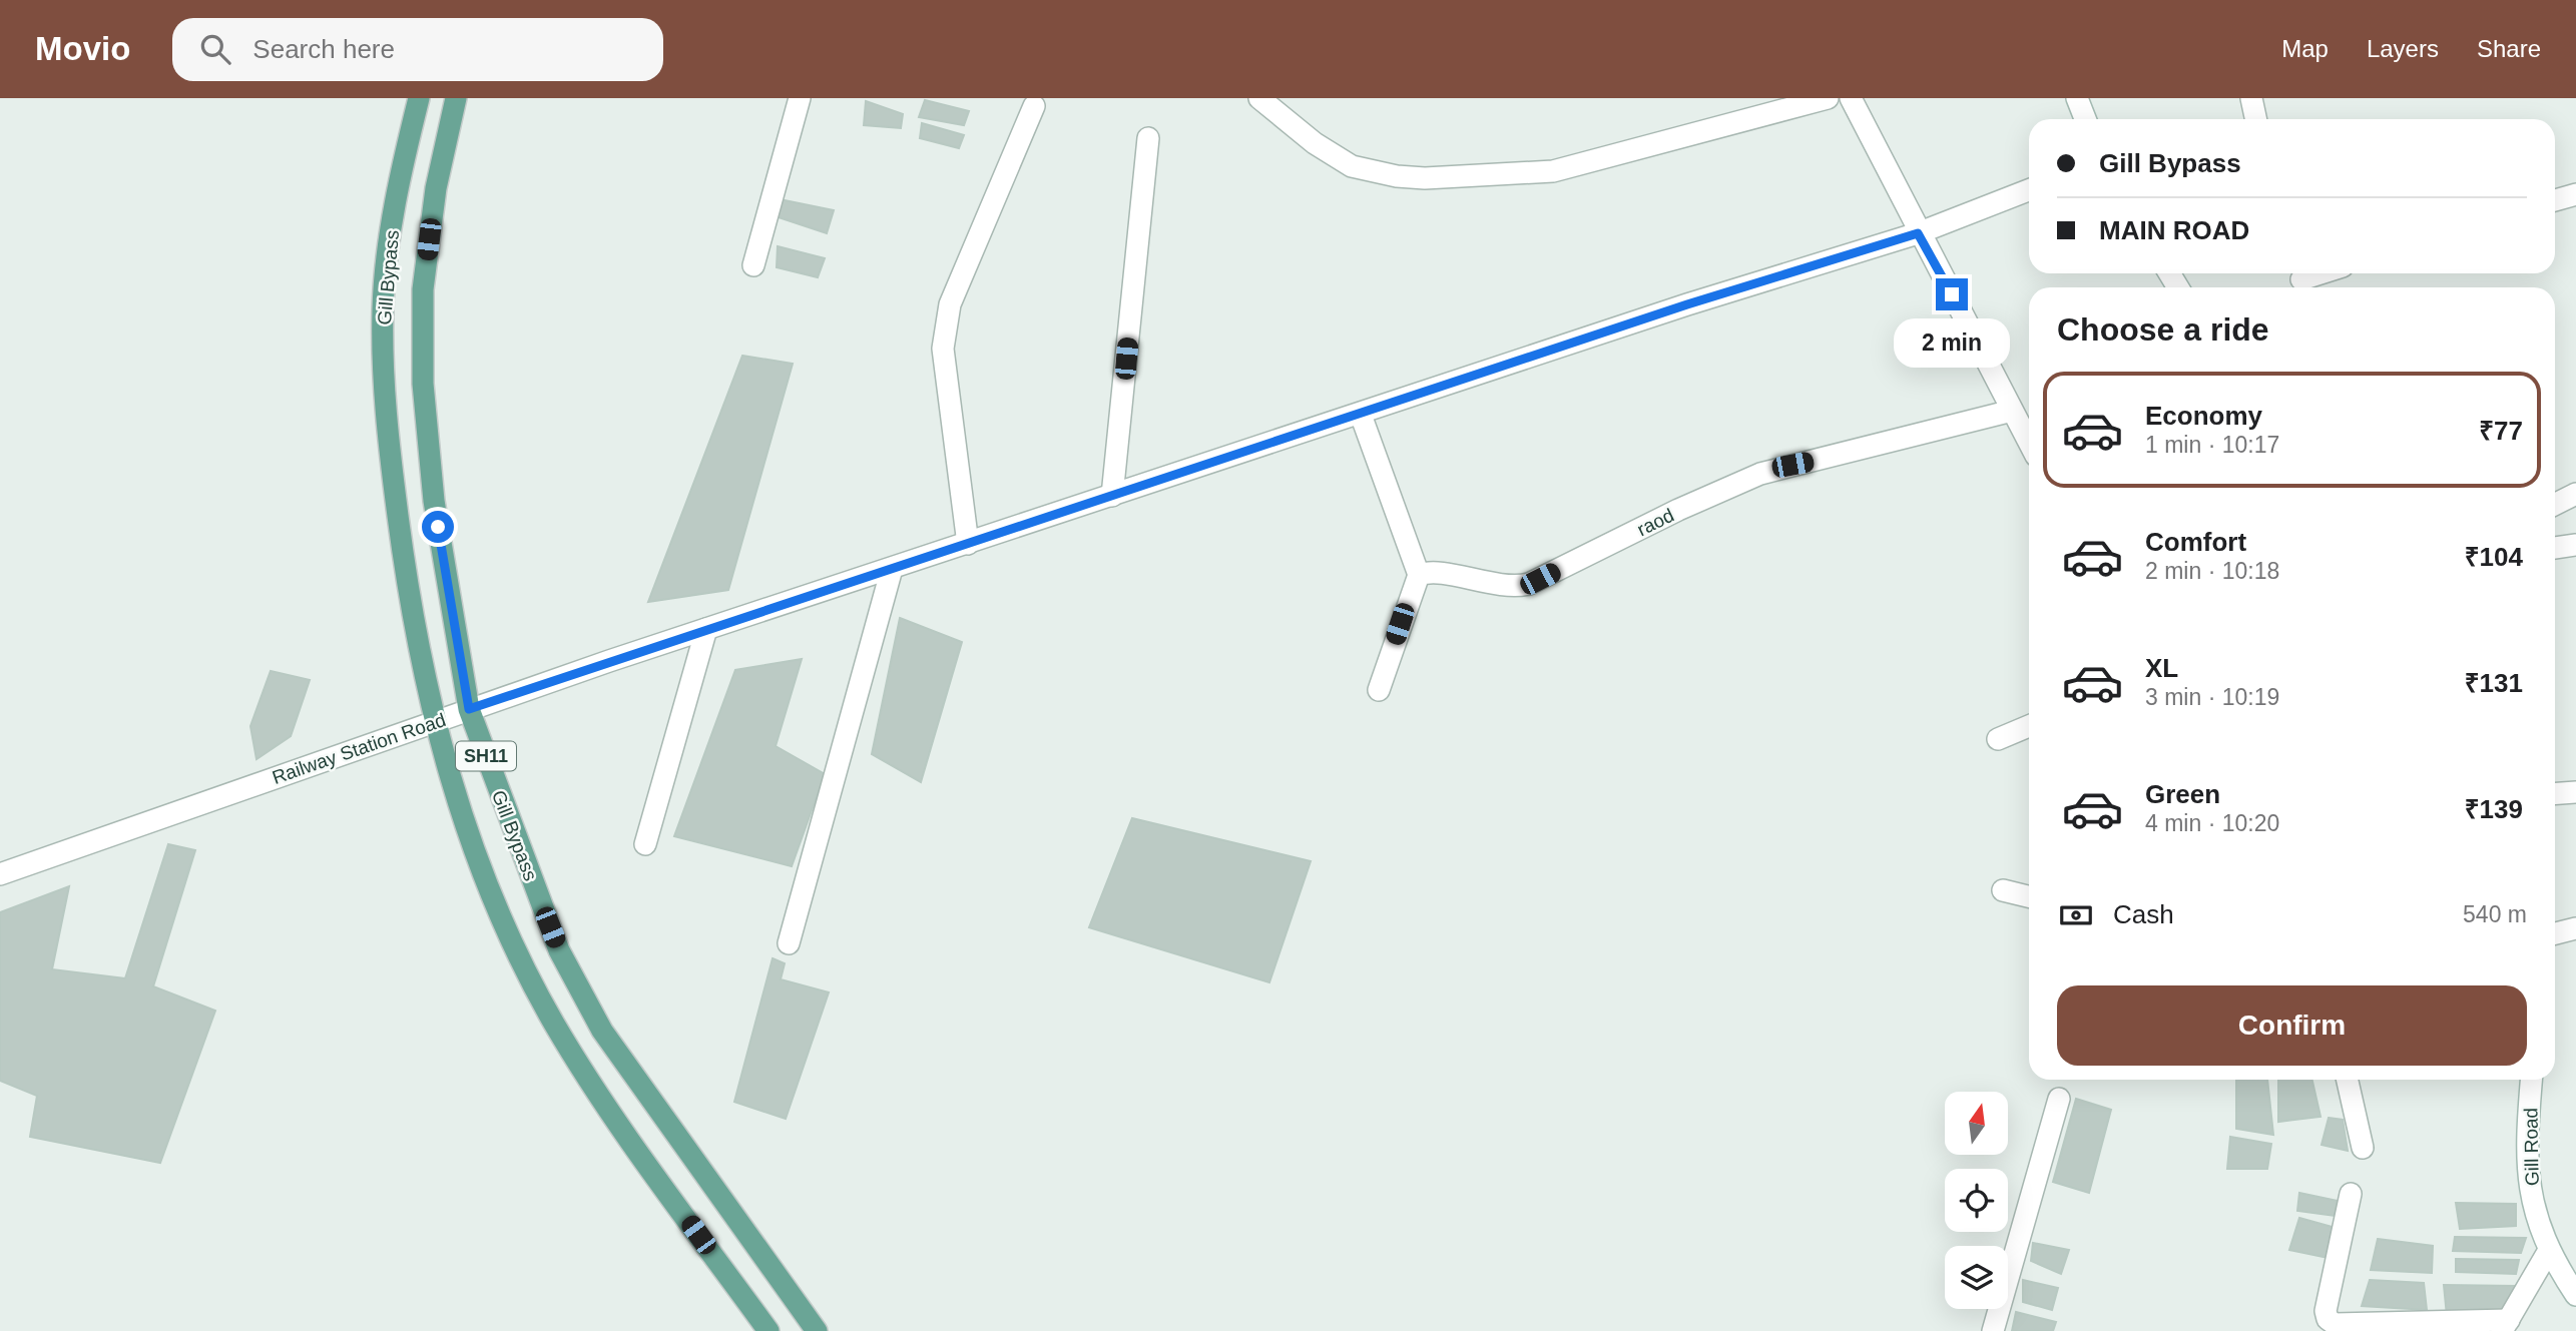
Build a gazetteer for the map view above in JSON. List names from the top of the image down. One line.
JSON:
{"streets":{"main road":["Gill Bypass","SH11"],"street":["raod","Railway Station Road","Gill Road"]},"crossings":[["Gill Bypass","Railway Station Road"]],"north":"top","page":{"header":"Movio","search":"Search here","nav":["Map","Layers","Share"],"banner":["Gill Bypass","MAIN ROAD"],"heading":"Choose a ride","bubble":"2 min","list":[{"name":"Economy","note":"1 min · 10:17","value":"₹77"},{"name":"Comfort","note":"2 min · 10:18","value":"₹104"},{"name":"XL","note":"3 min · 10:19","value":"₹131"},{"name":"Green","note":"4 min · 10:20","value":"₹139"}],"pay":["Cash","540 m"],"buttons":"Confirm"}}
